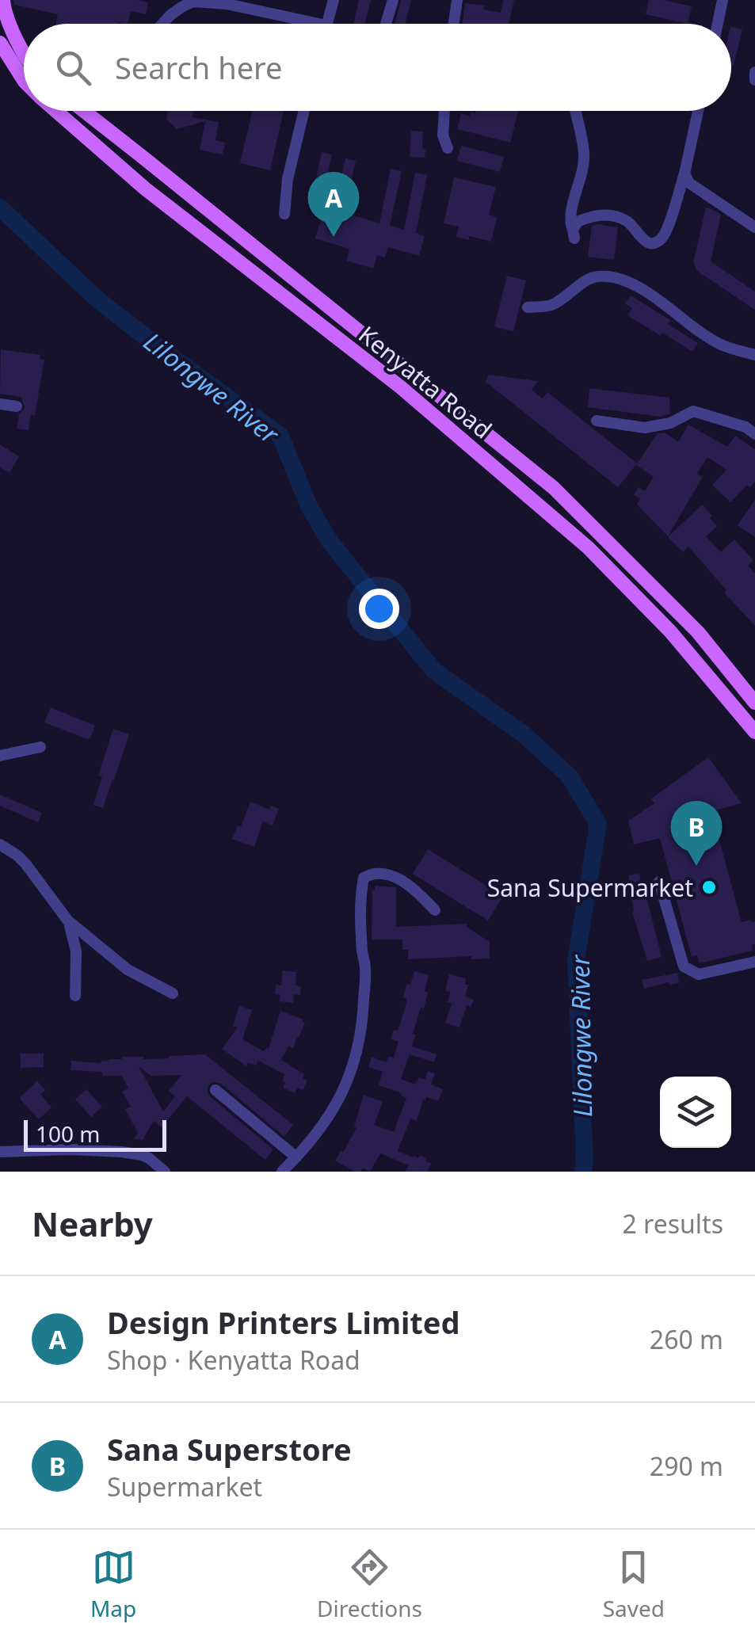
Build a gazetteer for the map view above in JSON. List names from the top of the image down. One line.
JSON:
{"streets":{"main road":["Kenyatta Road"]},"water":["Lilongwe River"],"places":["Sana Supermarket"],"scale_bar":"100 m","page":{"search":"Search here","pins":["A","B"],"scale":"100 m","heading":["Nearby","2 results"],"list":[{"mark":"A","name":"Design Printers Limited","note":"Shop · Kenyatta Road","value":"260 m"},{"mark":"B","name":"Sana Superstore","note":"Supermarket","value":"290 m"}],"nav":["Map","Directions","Saved"]}}
